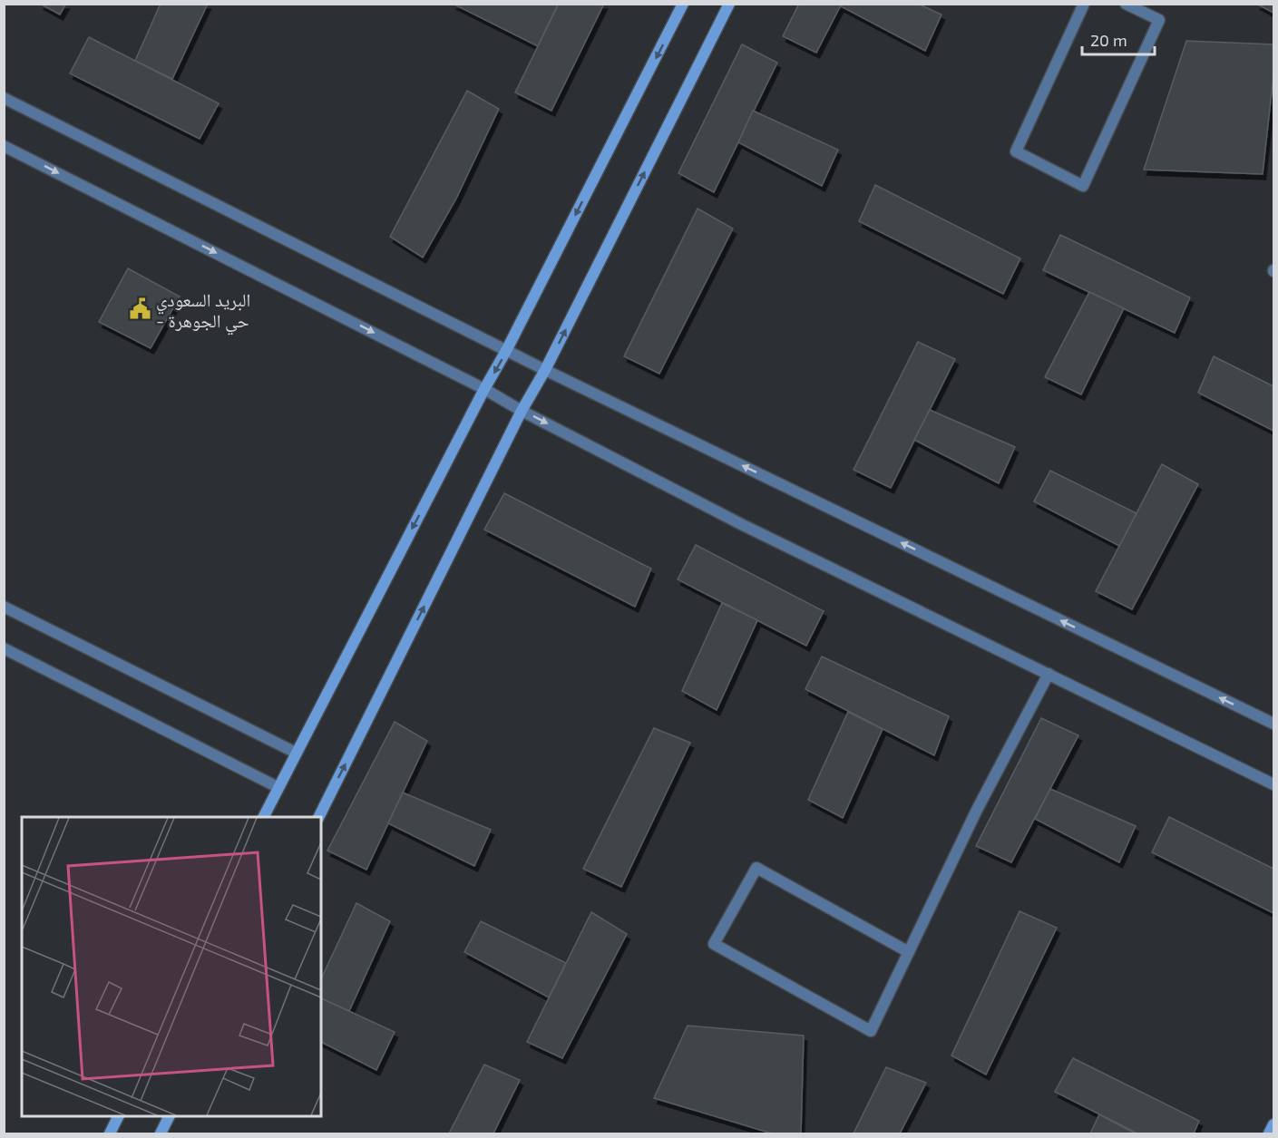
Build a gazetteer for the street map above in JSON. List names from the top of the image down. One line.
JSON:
{"places":{"public building":["البريد السعودي - حي الجوهرة"]},"scale_bar":"20 m"}
